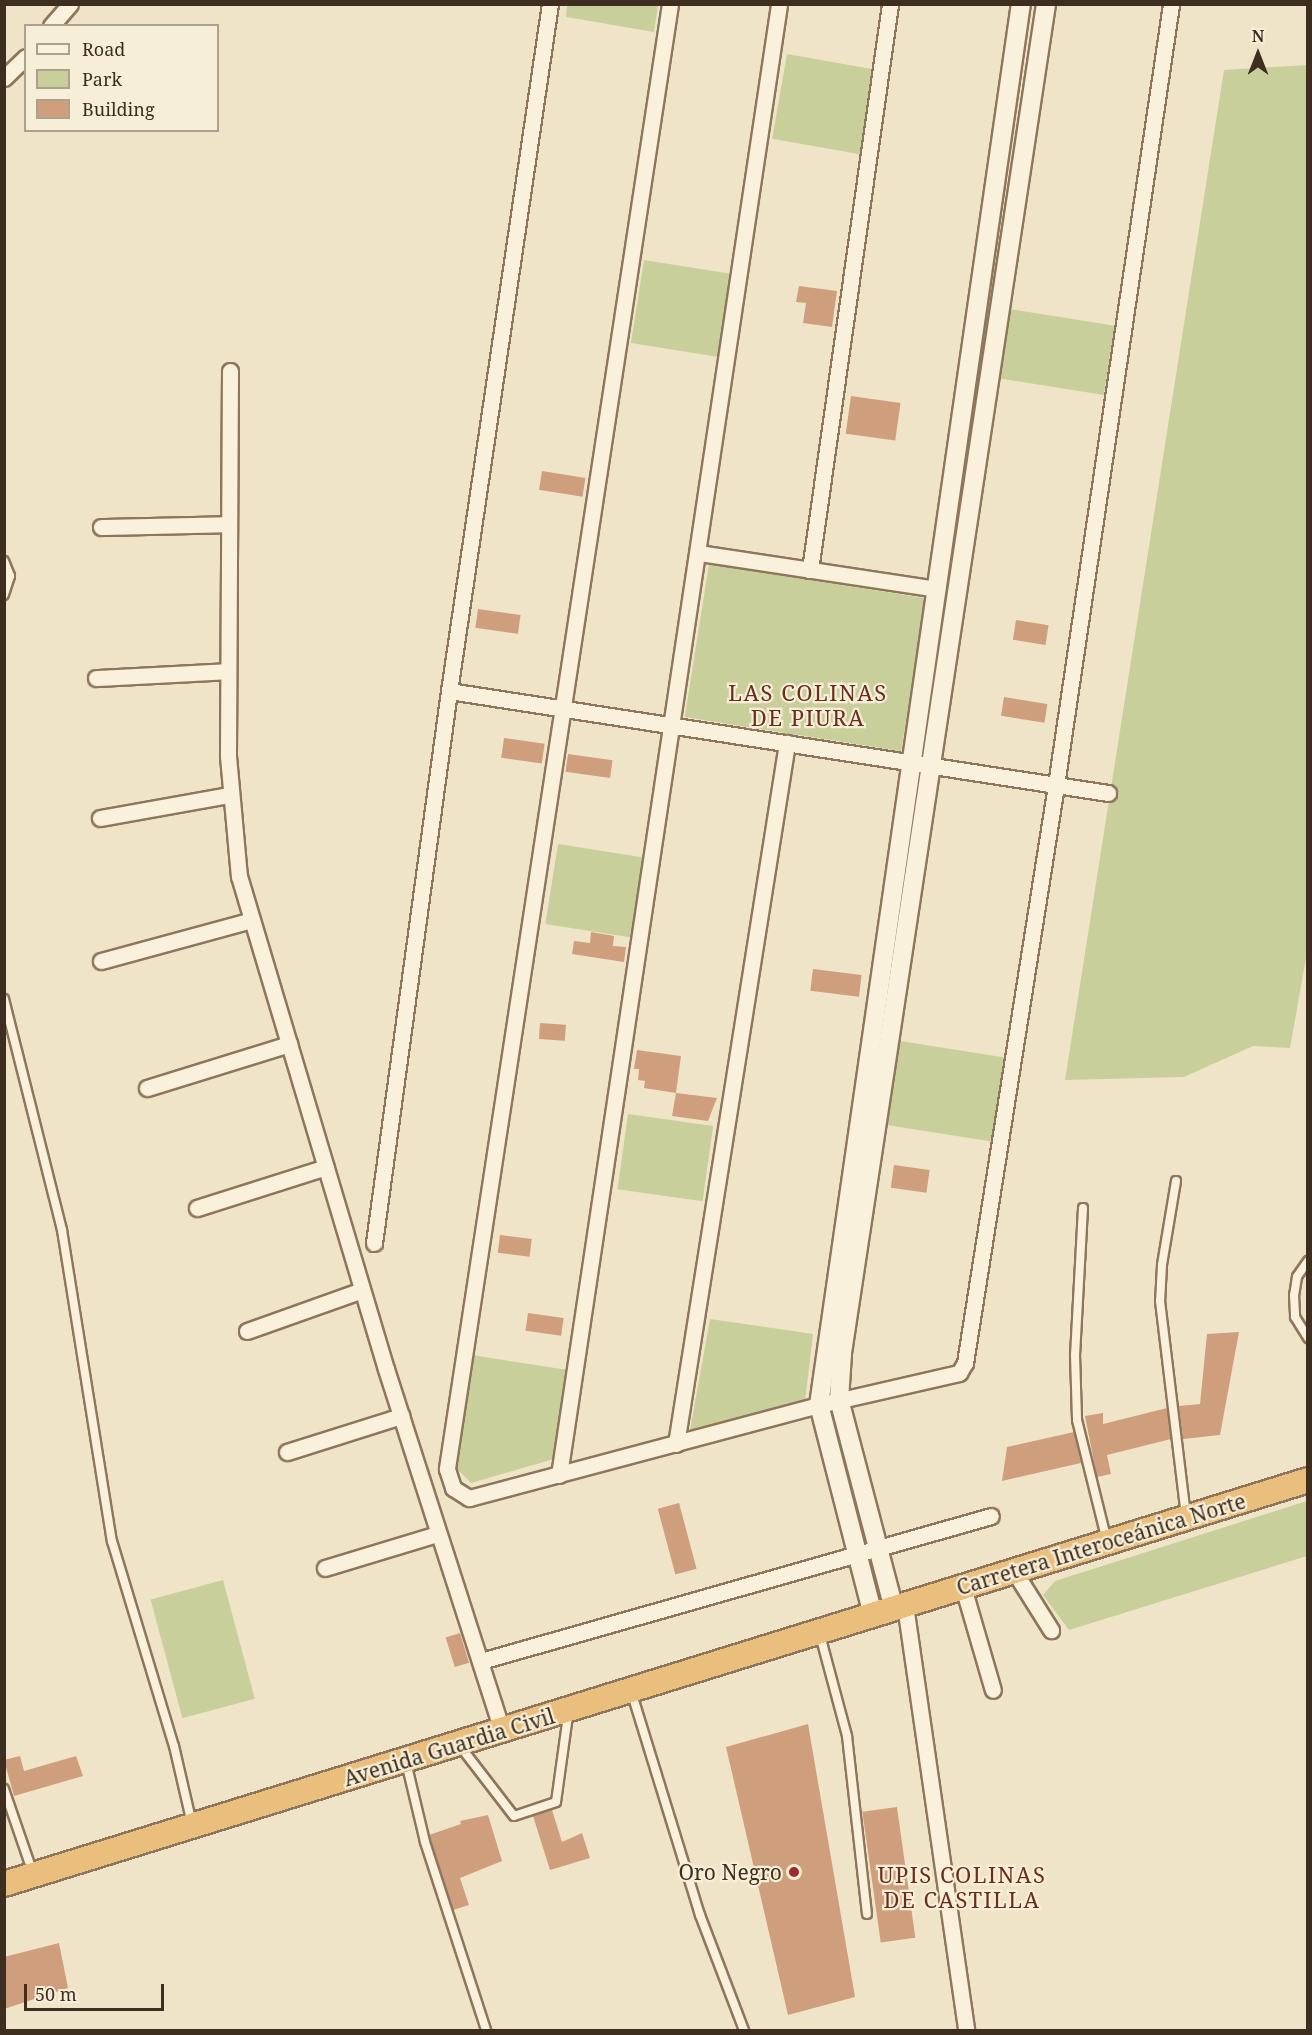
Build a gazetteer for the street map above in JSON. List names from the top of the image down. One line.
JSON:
{"streets":{"highway":["Carretera Interoceánica Norte","Avenida Guardia Civil"]},"crossings":[["Carretera Interoceánica Norte","Avenida Guardia Civil"]],"districts":["LAS COLINAS DE PIURA","UPIS COLINAS DE CASTILLA"],"places":["Oro Negro"],"legend":["Road","Park","Building"],"scale_bar":"50 m","north":"top"}
